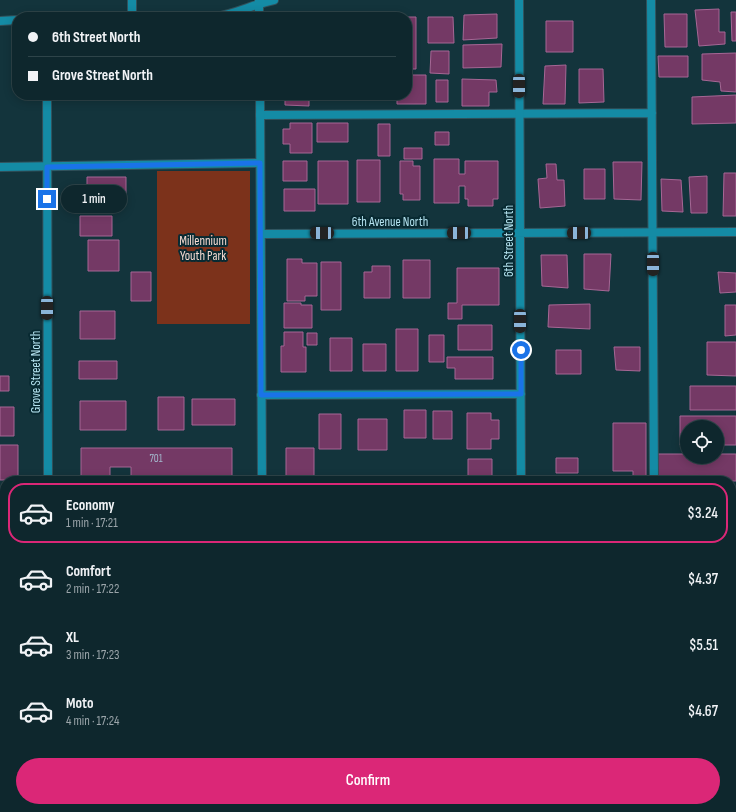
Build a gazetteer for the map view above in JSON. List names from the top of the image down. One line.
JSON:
{"streets":{"street":["6th Avenue North","6th Street North","Grove Street North"]},"crossings":[["6th Avenue North","6th Street North"]],"parks":["Millennium Youth Park"],"house_numbers":["701"],"page":{"banner":["6th Street North","Grove Street North"],"bubble":"1 min","list":[{"name":"Economy","note":"1 min · 17:21","value":"$3.24"},{"name":"Comfort","note":"2 min · 17:22","value":"$4.37"},{"name":"XL","note":"3 min · 17:23","value":"$5.51"},{"name":"Moto","note":"4 min · 17:24","value":"$4.67"}],"buttons":"Confirm"}}
